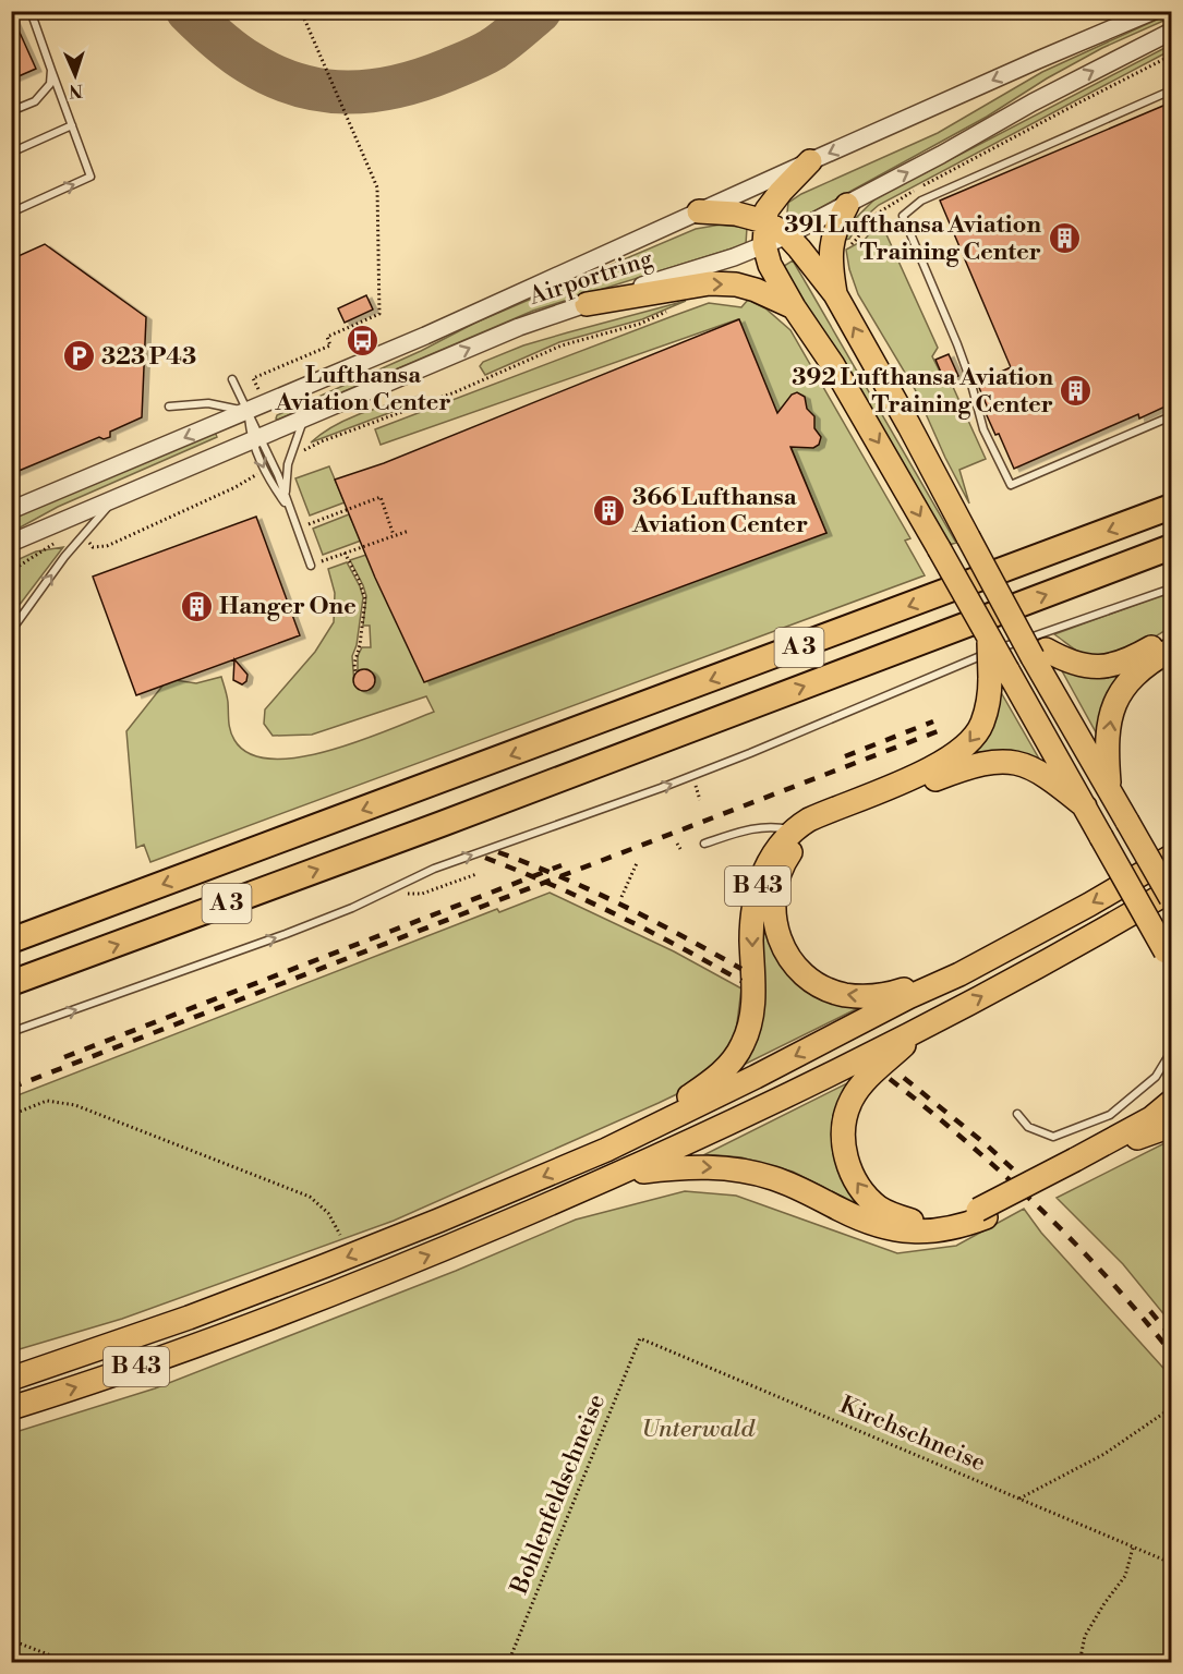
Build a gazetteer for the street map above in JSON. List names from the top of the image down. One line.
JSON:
{"streets":{"highway":["A 3","B 43"],"street":["Airportring"],"path":["Kirchschneise","Bohlenfeldschneise"]},"crossings":[["Airportring","B 43"],["Kirchschneise","Bohlenfeldschneise"]],"parks":["Unterwald"],"places":{"building":["391 Lufthansa Aviation Training Center","392 Lufthansa Aviation Training Center","366 Lufthansa Aviation Center","Hanger One"],"bus stop":["Lufthansa Aviation Center"],"parking":["323 P43"]},"north":"bottom"}
